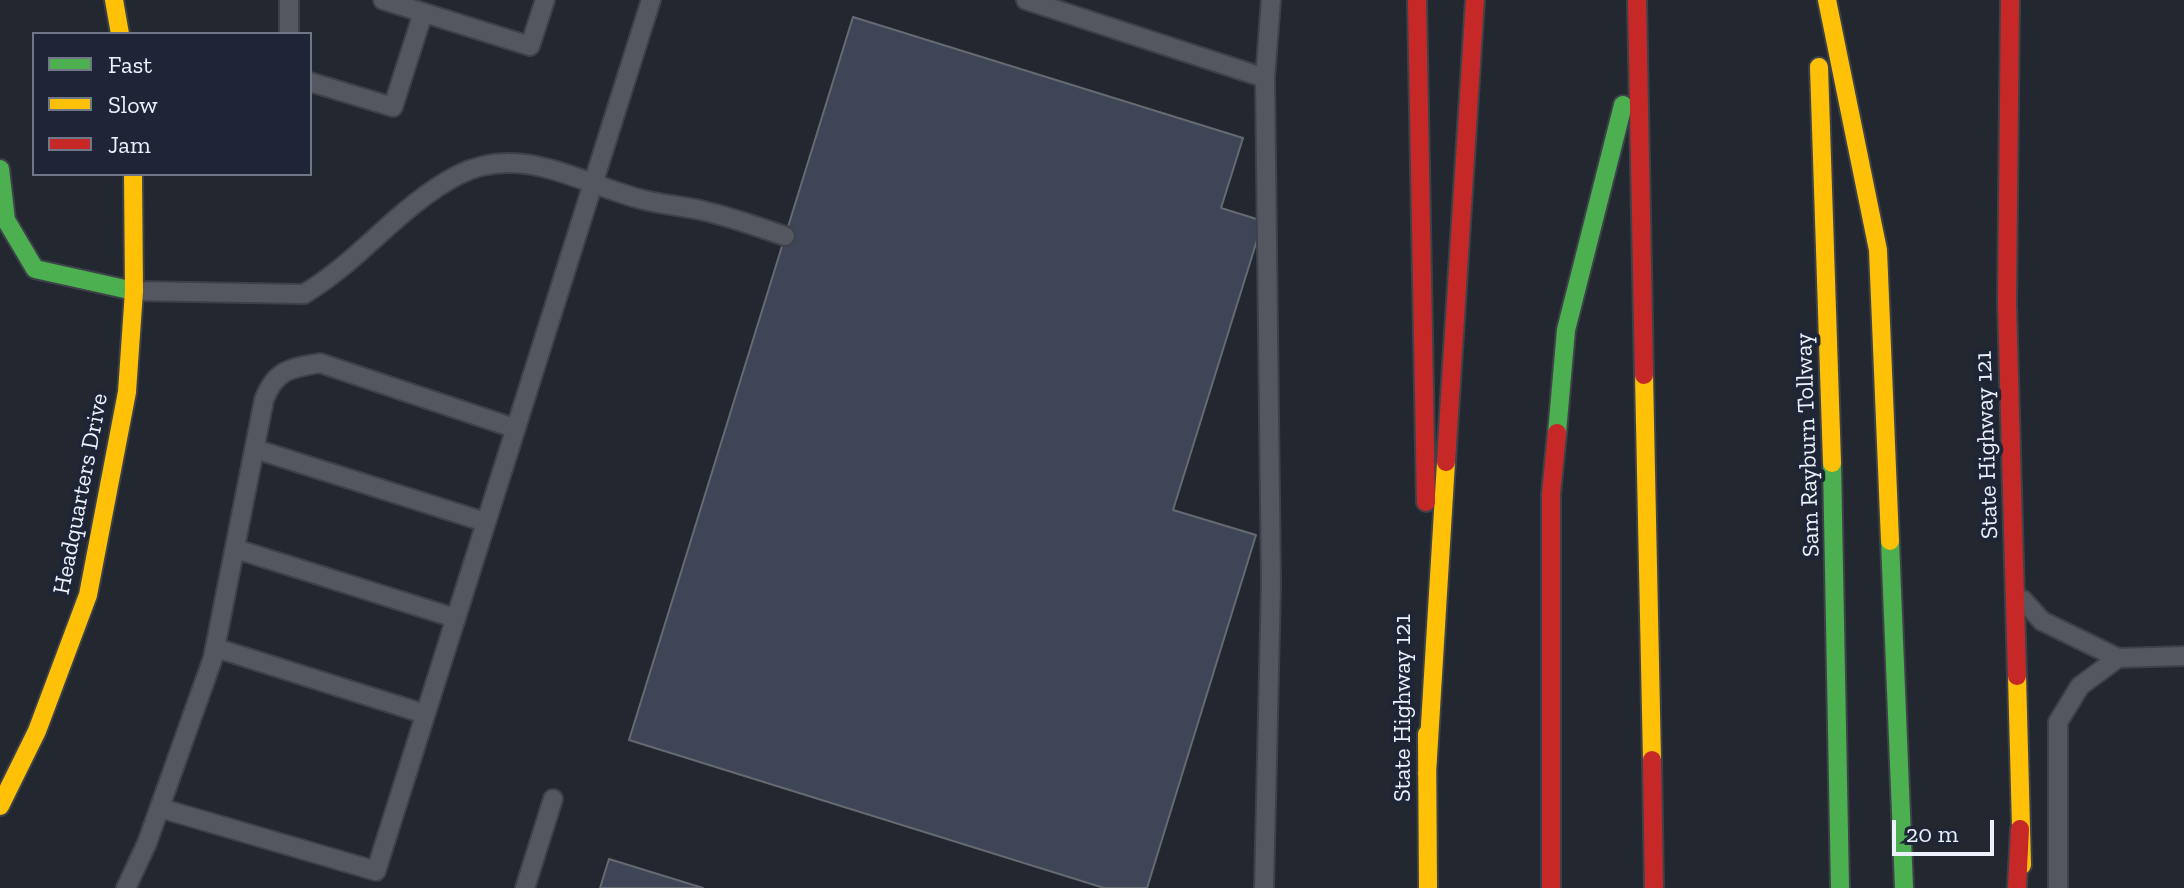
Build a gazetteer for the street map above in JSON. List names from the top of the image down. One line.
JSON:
{"streets":{"main road":["Sam Rayburn Tollway","State Highway 121","Headquarters Drive"]},"legend":["Fast","Slow","Jam"],"scale_bar":"20 m"}
